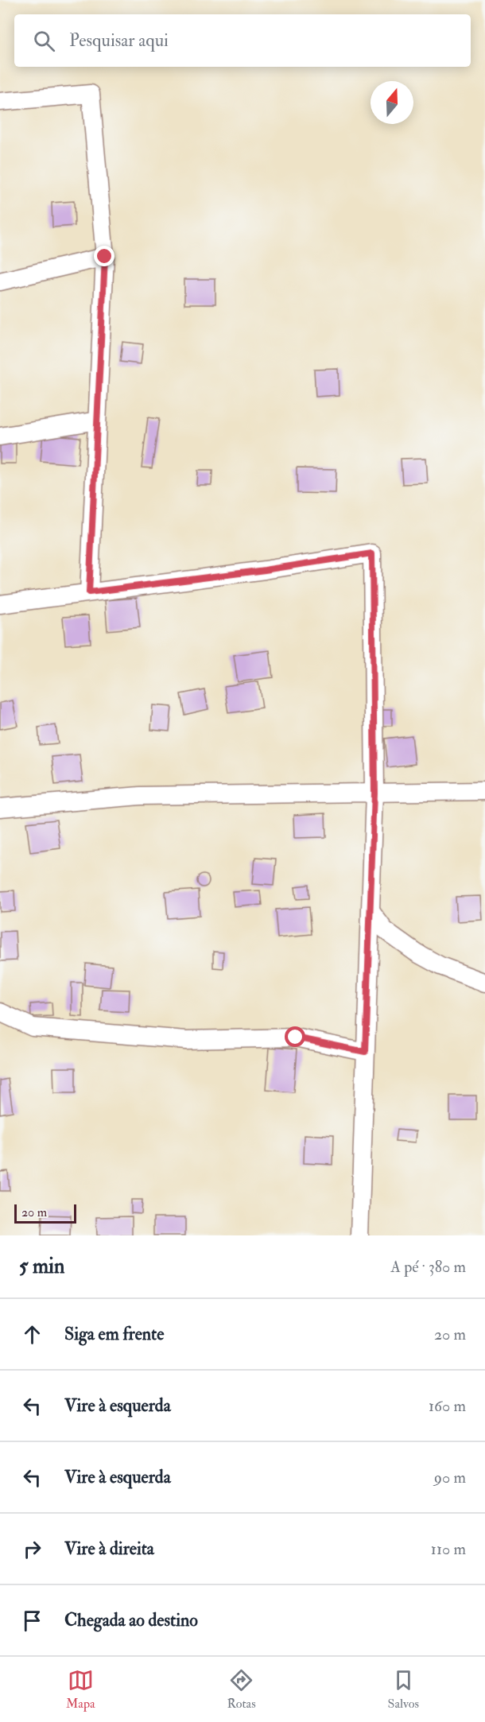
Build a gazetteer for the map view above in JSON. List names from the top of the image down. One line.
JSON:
{"scale_bar":"20 m","north":"top","page":{"search":"Pesquisar aqui","scale":"20 m","heading":["5 min","A pé · 380 m"],"list":[["Siga em frente","20 m"],["Vire à esquerda","160 m"],["Vire à esquerda","90 m"],["Vire à direita","110 m"],"Chegada ao destino"],"nav":["Mapa","Rotas","Salvos"]}}
